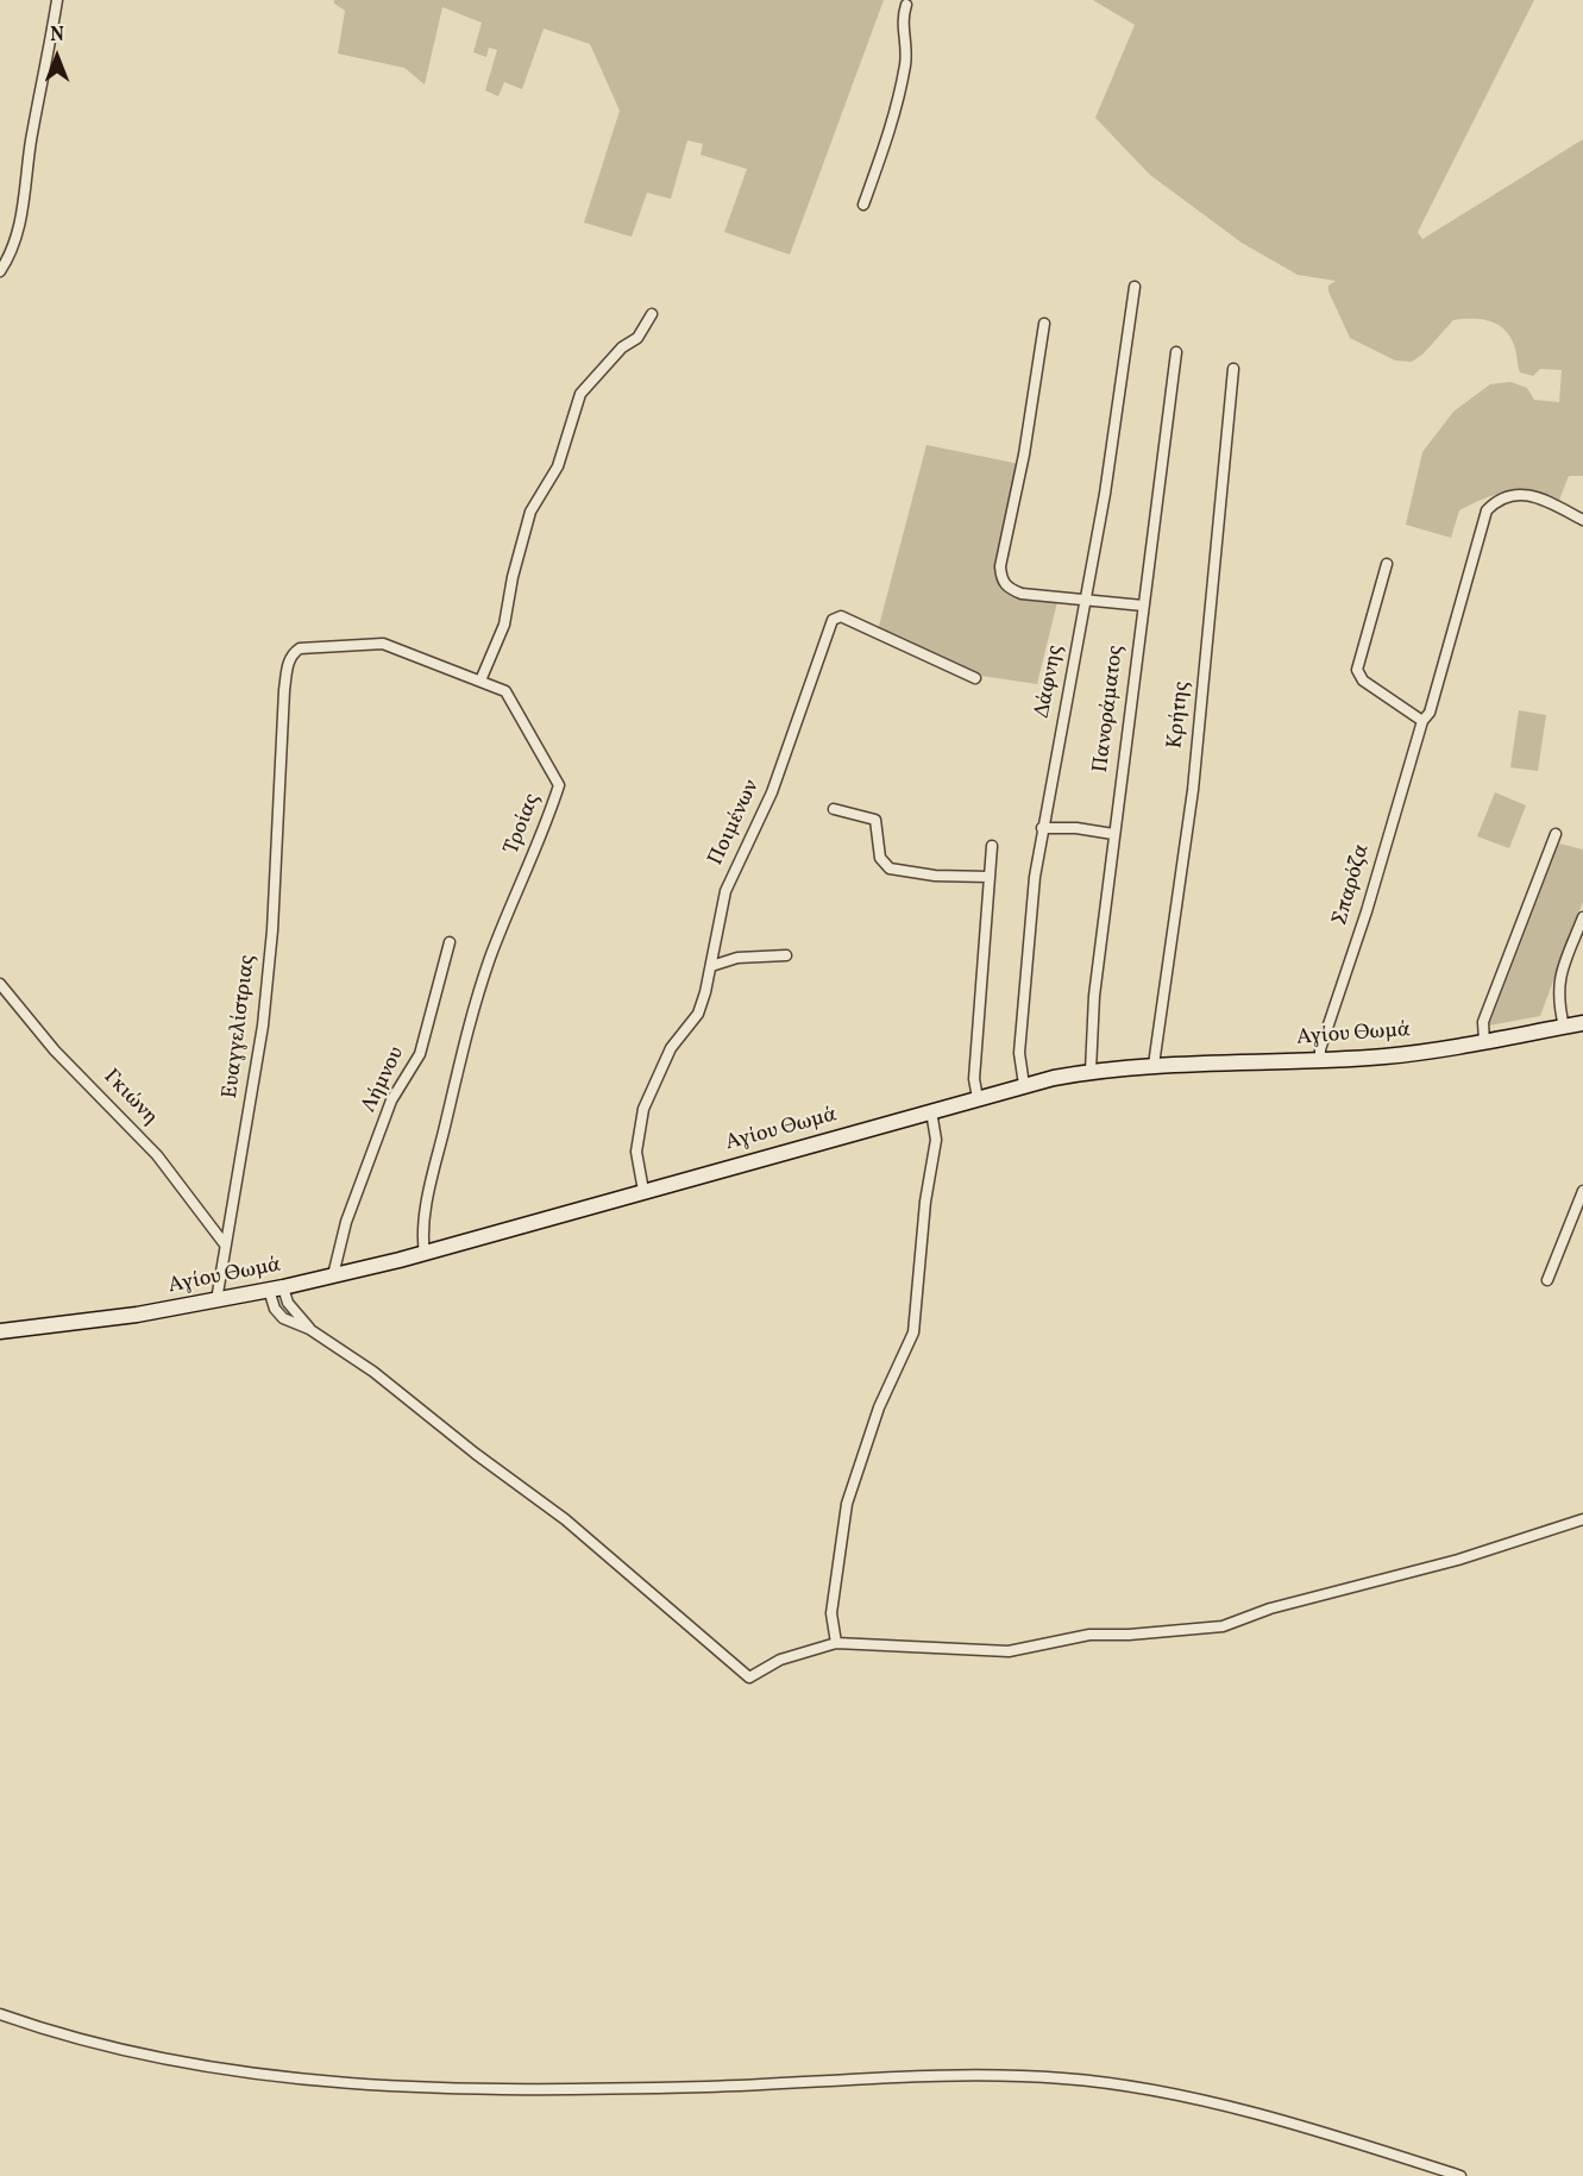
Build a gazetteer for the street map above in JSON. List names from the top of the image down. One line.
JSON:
{"streets":{"main road":["Αγίου Θωμά"],"street":["Δάφνης","Πανοράματος","Κρήτης","Ποιμένων","Τροίας","Σπαρόζα","Ευαγγελίστριας","Λήμνου","Γκιώνη"]},"crossings":[["Δάφνης","Αγίου Θωμά"],["Πανοράματος","Αγίου Θωμά"],["Κρήτης","Αγίου Θωμά"],["Ποιμένων","Αγίου Θωμά"],["Τροίας","Ευαγγελίστριας"],["Τροίας","Αγίου Θωμά"],["Σπαρόζα","Αγίου Θωμά"],["Ευαγγελίστριας","Αγίου Θωμά"],["Ευαγγελίστριας","Γκιώνη"],["Αγίου Θωμά","Λήμνου"]],"north":"top"}
